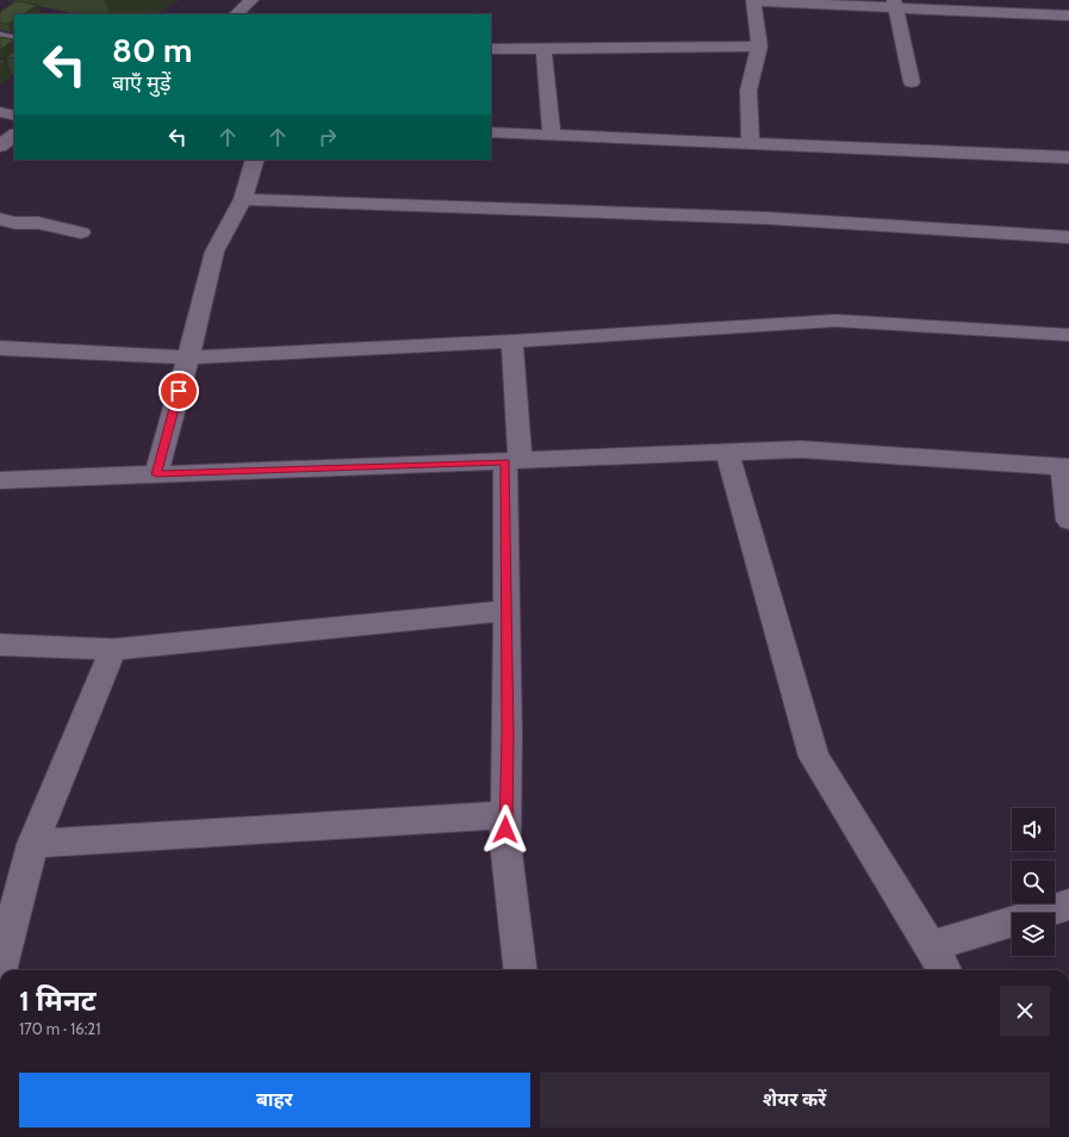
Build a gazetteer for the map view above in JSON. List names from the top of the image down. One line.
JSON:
{"page":{"turn":["80 m","बाएँ मुड़ें"],"heading":["1 मिनट","170 m · 16:21"],"buttons":["बाहर","शेयर करें"]}}
